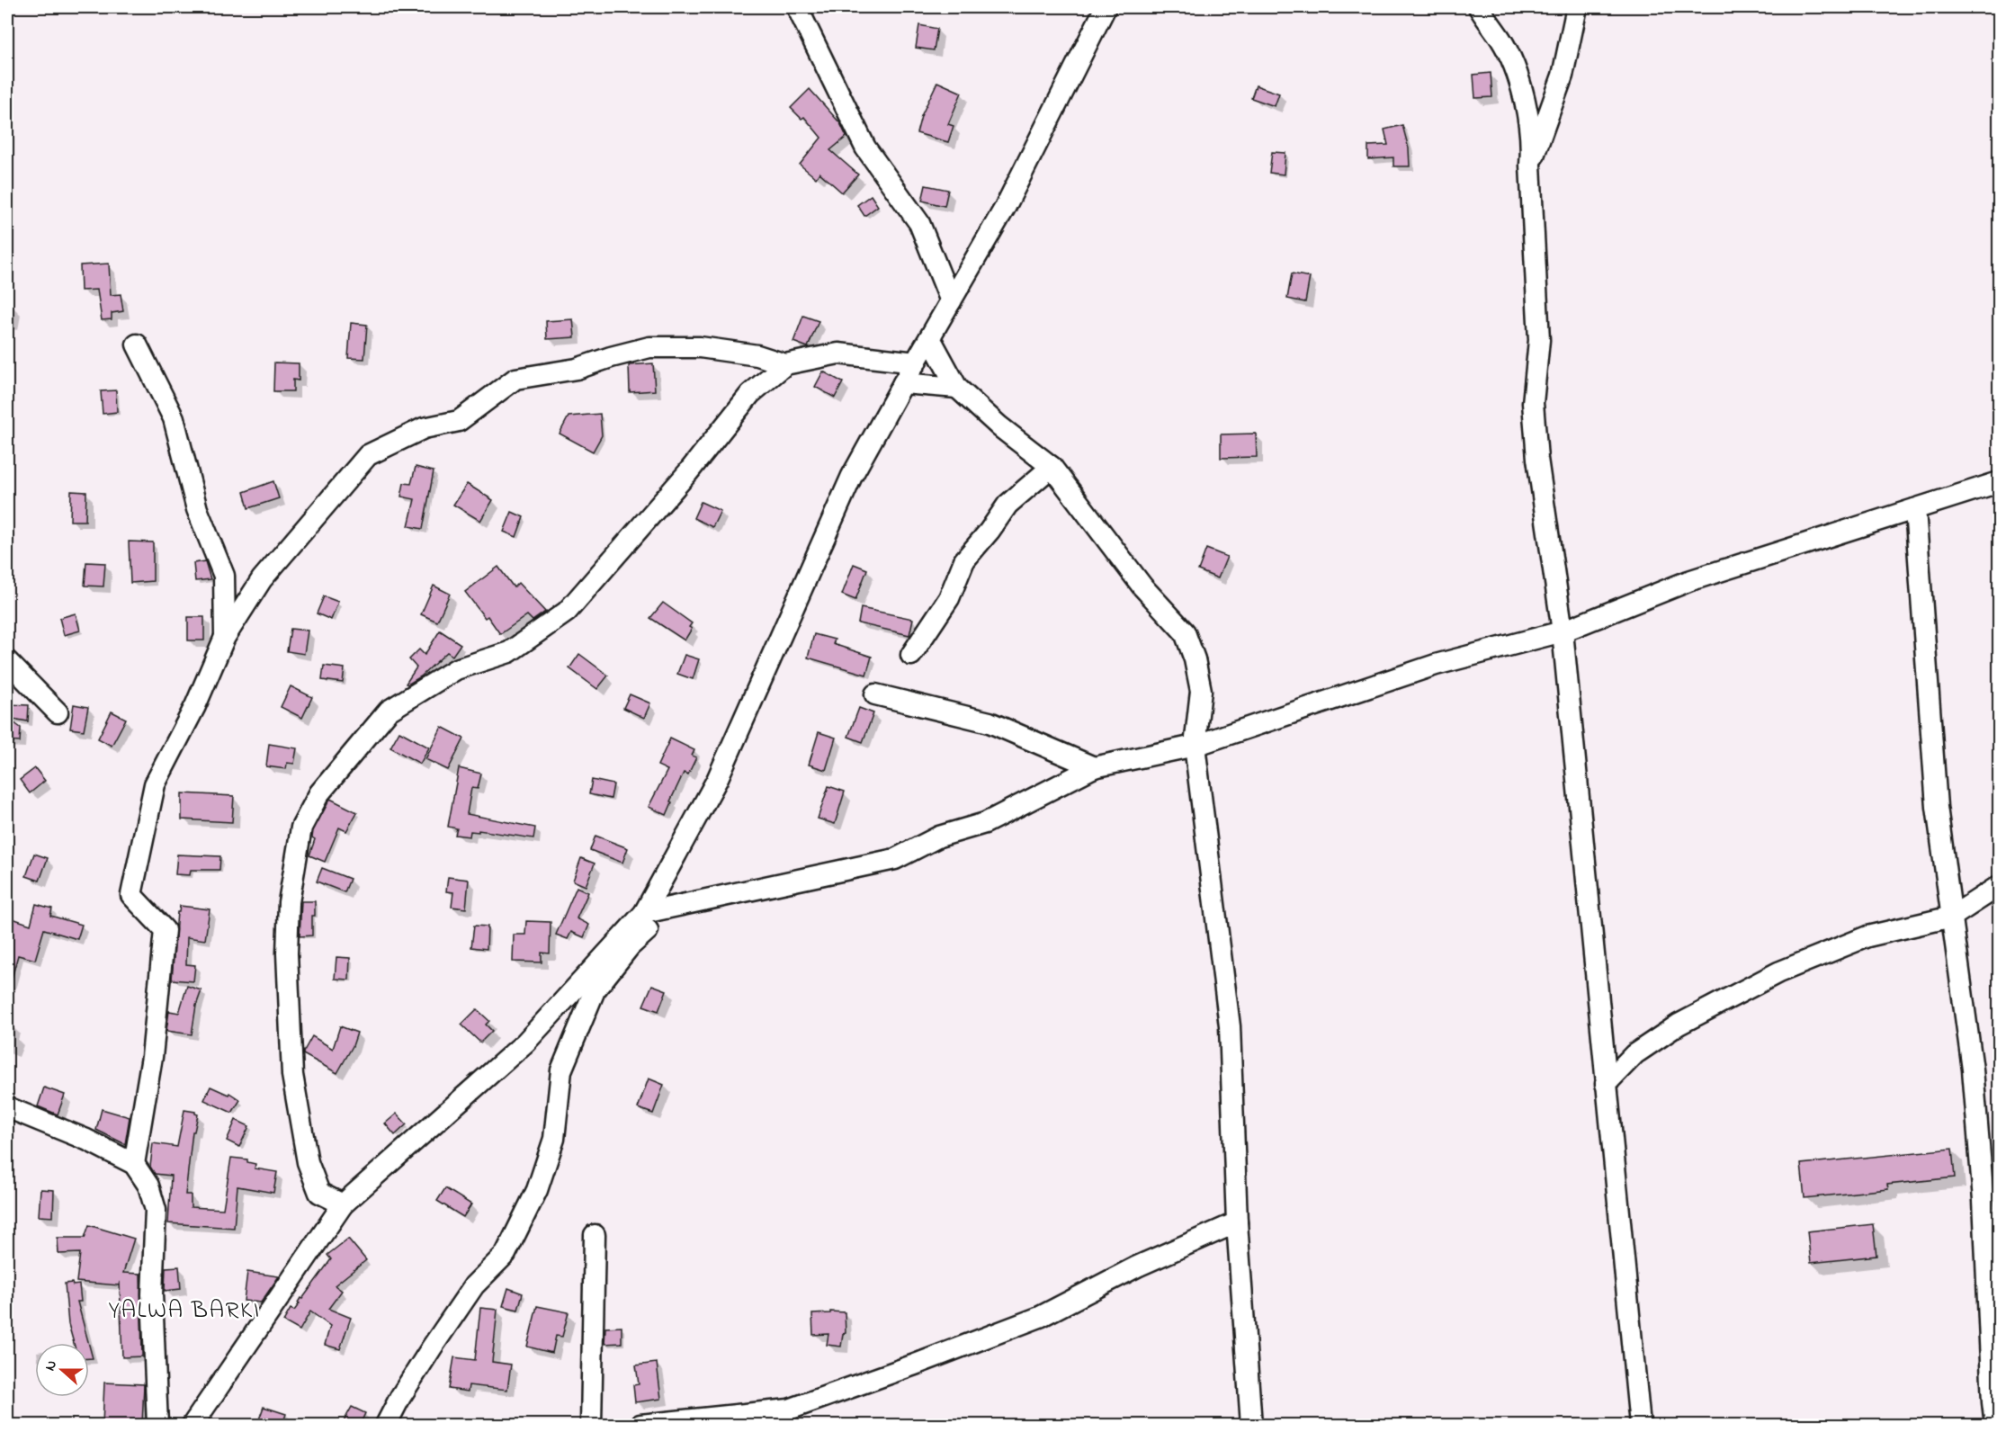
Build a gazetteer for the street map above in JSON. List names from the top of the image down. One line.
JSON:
{"districts":["YALWA BARKI"],"north":"left"}
